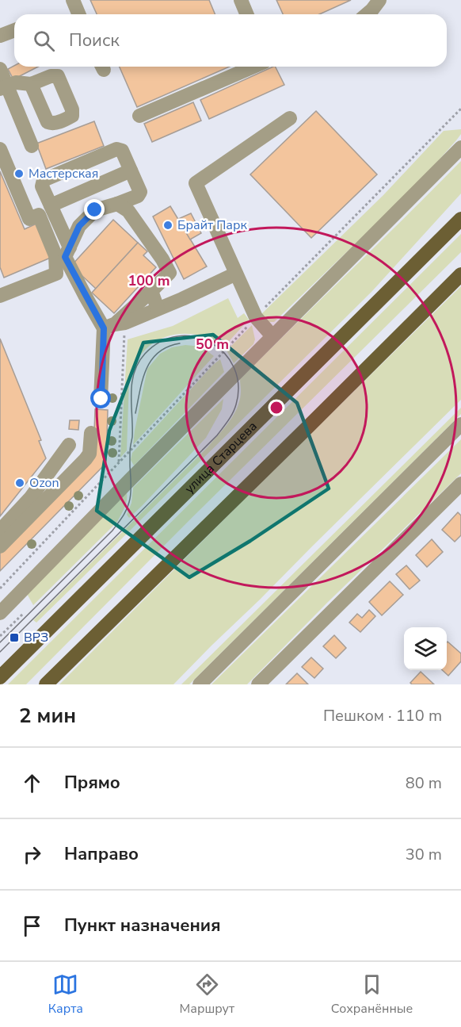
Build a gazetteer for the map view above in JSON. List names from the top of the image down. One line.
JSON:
{"streets":{"main road":["улица Старцева"]},"places":{"other":["Мастерская","Брайт Парк","Ozon"],"transit":["ВРЗ"]},"page":{"search":"Поиск","heading":["2 мин","Пешком · 110 m"],"list":[["Прямо","80 m"],["Направо","30 m"],"Пункт назначения"],"nav":["Карта","Маршрут","Сохранённые"]},"rings":["100 m","50 m"]}
